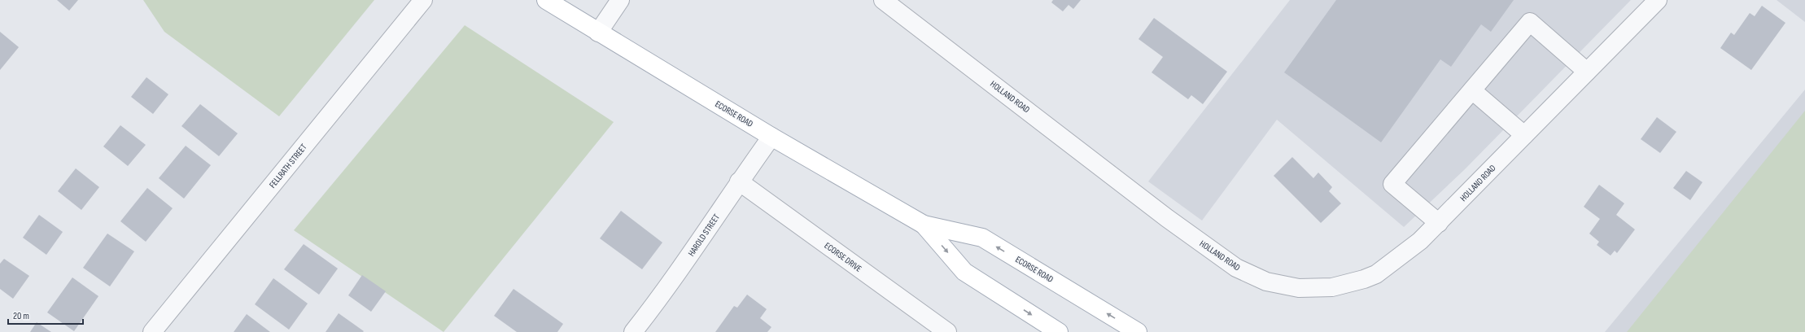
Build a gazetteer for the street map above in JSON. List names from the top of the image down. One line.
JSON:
{"streets":{"main road":["ECORSE ROAD"],"street":["HOLLAND ROAD","FELLRATH STREET","HAROLD STREET","ECORSE DRIVE"]},"crossings":[["ECORSE ROAD","HAROLD STREET"],["HAROLD STREET","ECORSE DRIVE"]],"scale_bar":"20 m"}
